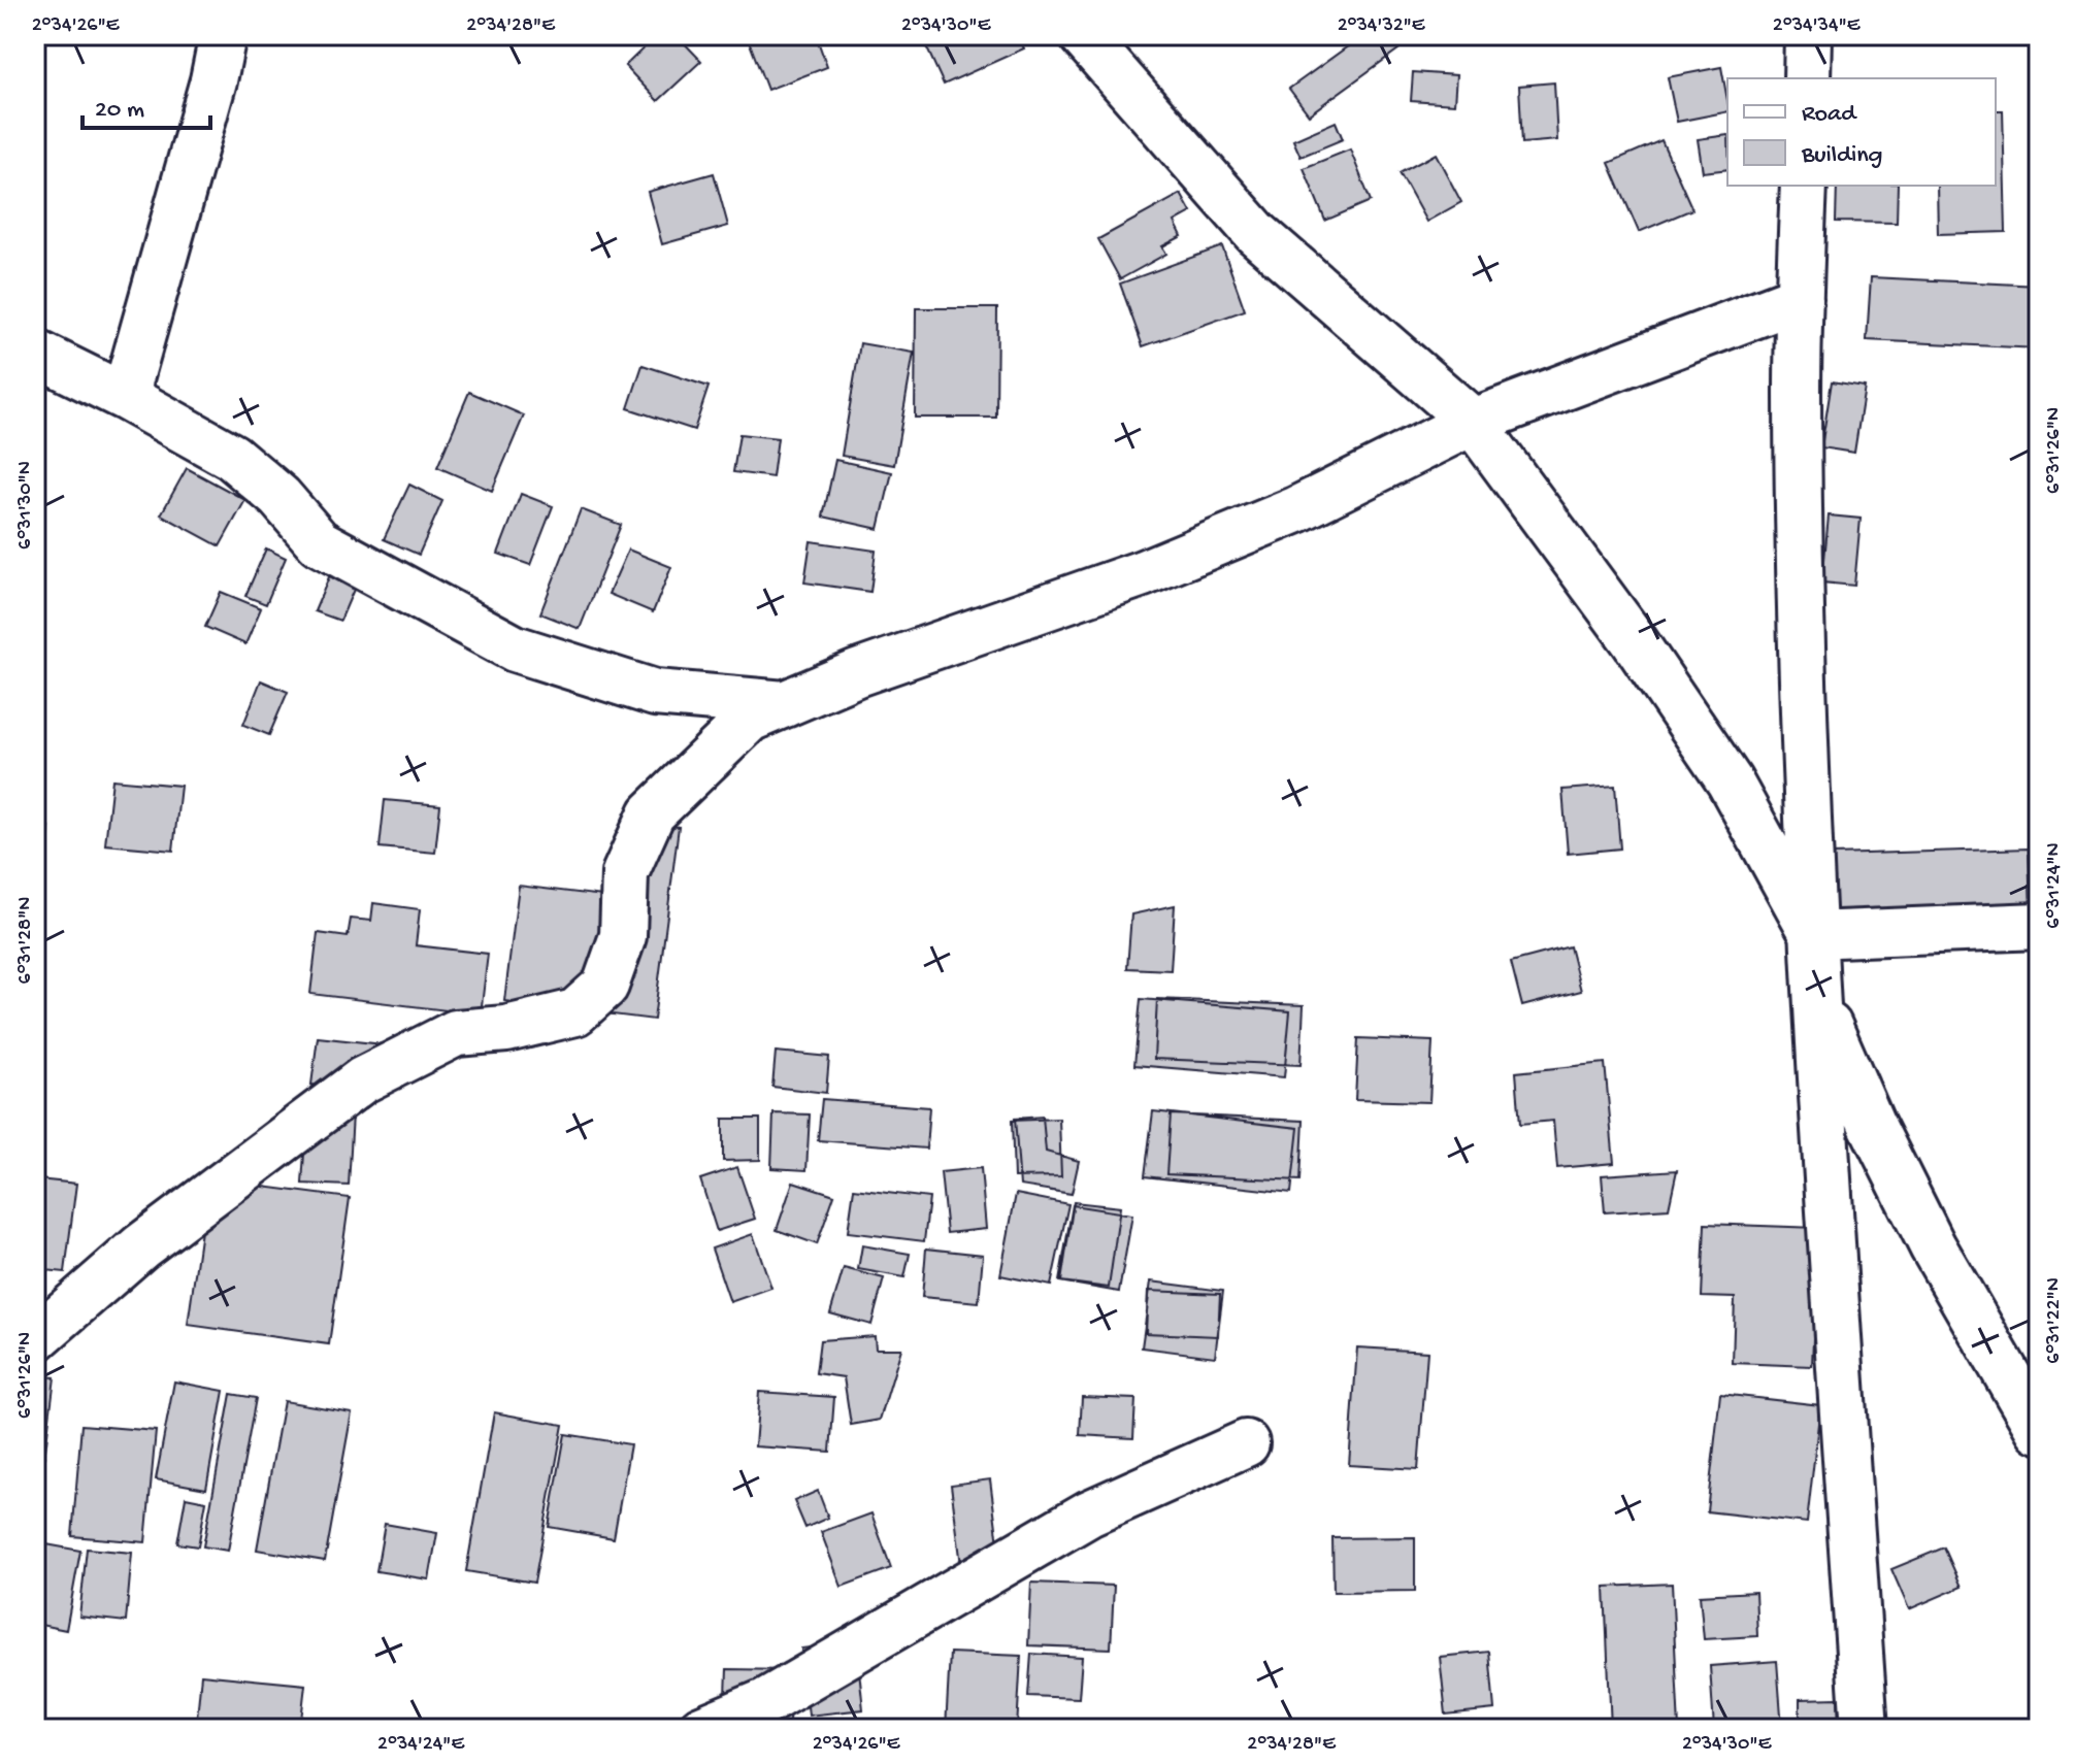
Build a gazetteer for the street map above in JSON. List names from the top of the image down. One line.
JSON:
{"legend":["Road","Building"],"scale_bar":"20 m","coordinates":["2°34'26\"E","2°34'28\"E","2°34'30\"E","2°34'32\"E","2°34'34\"E","6°31'26\"N","6°31'30\"N","6°31'24\"N","6°31'28\"N","6°31'22\"N","2°34'24\"E"]}
